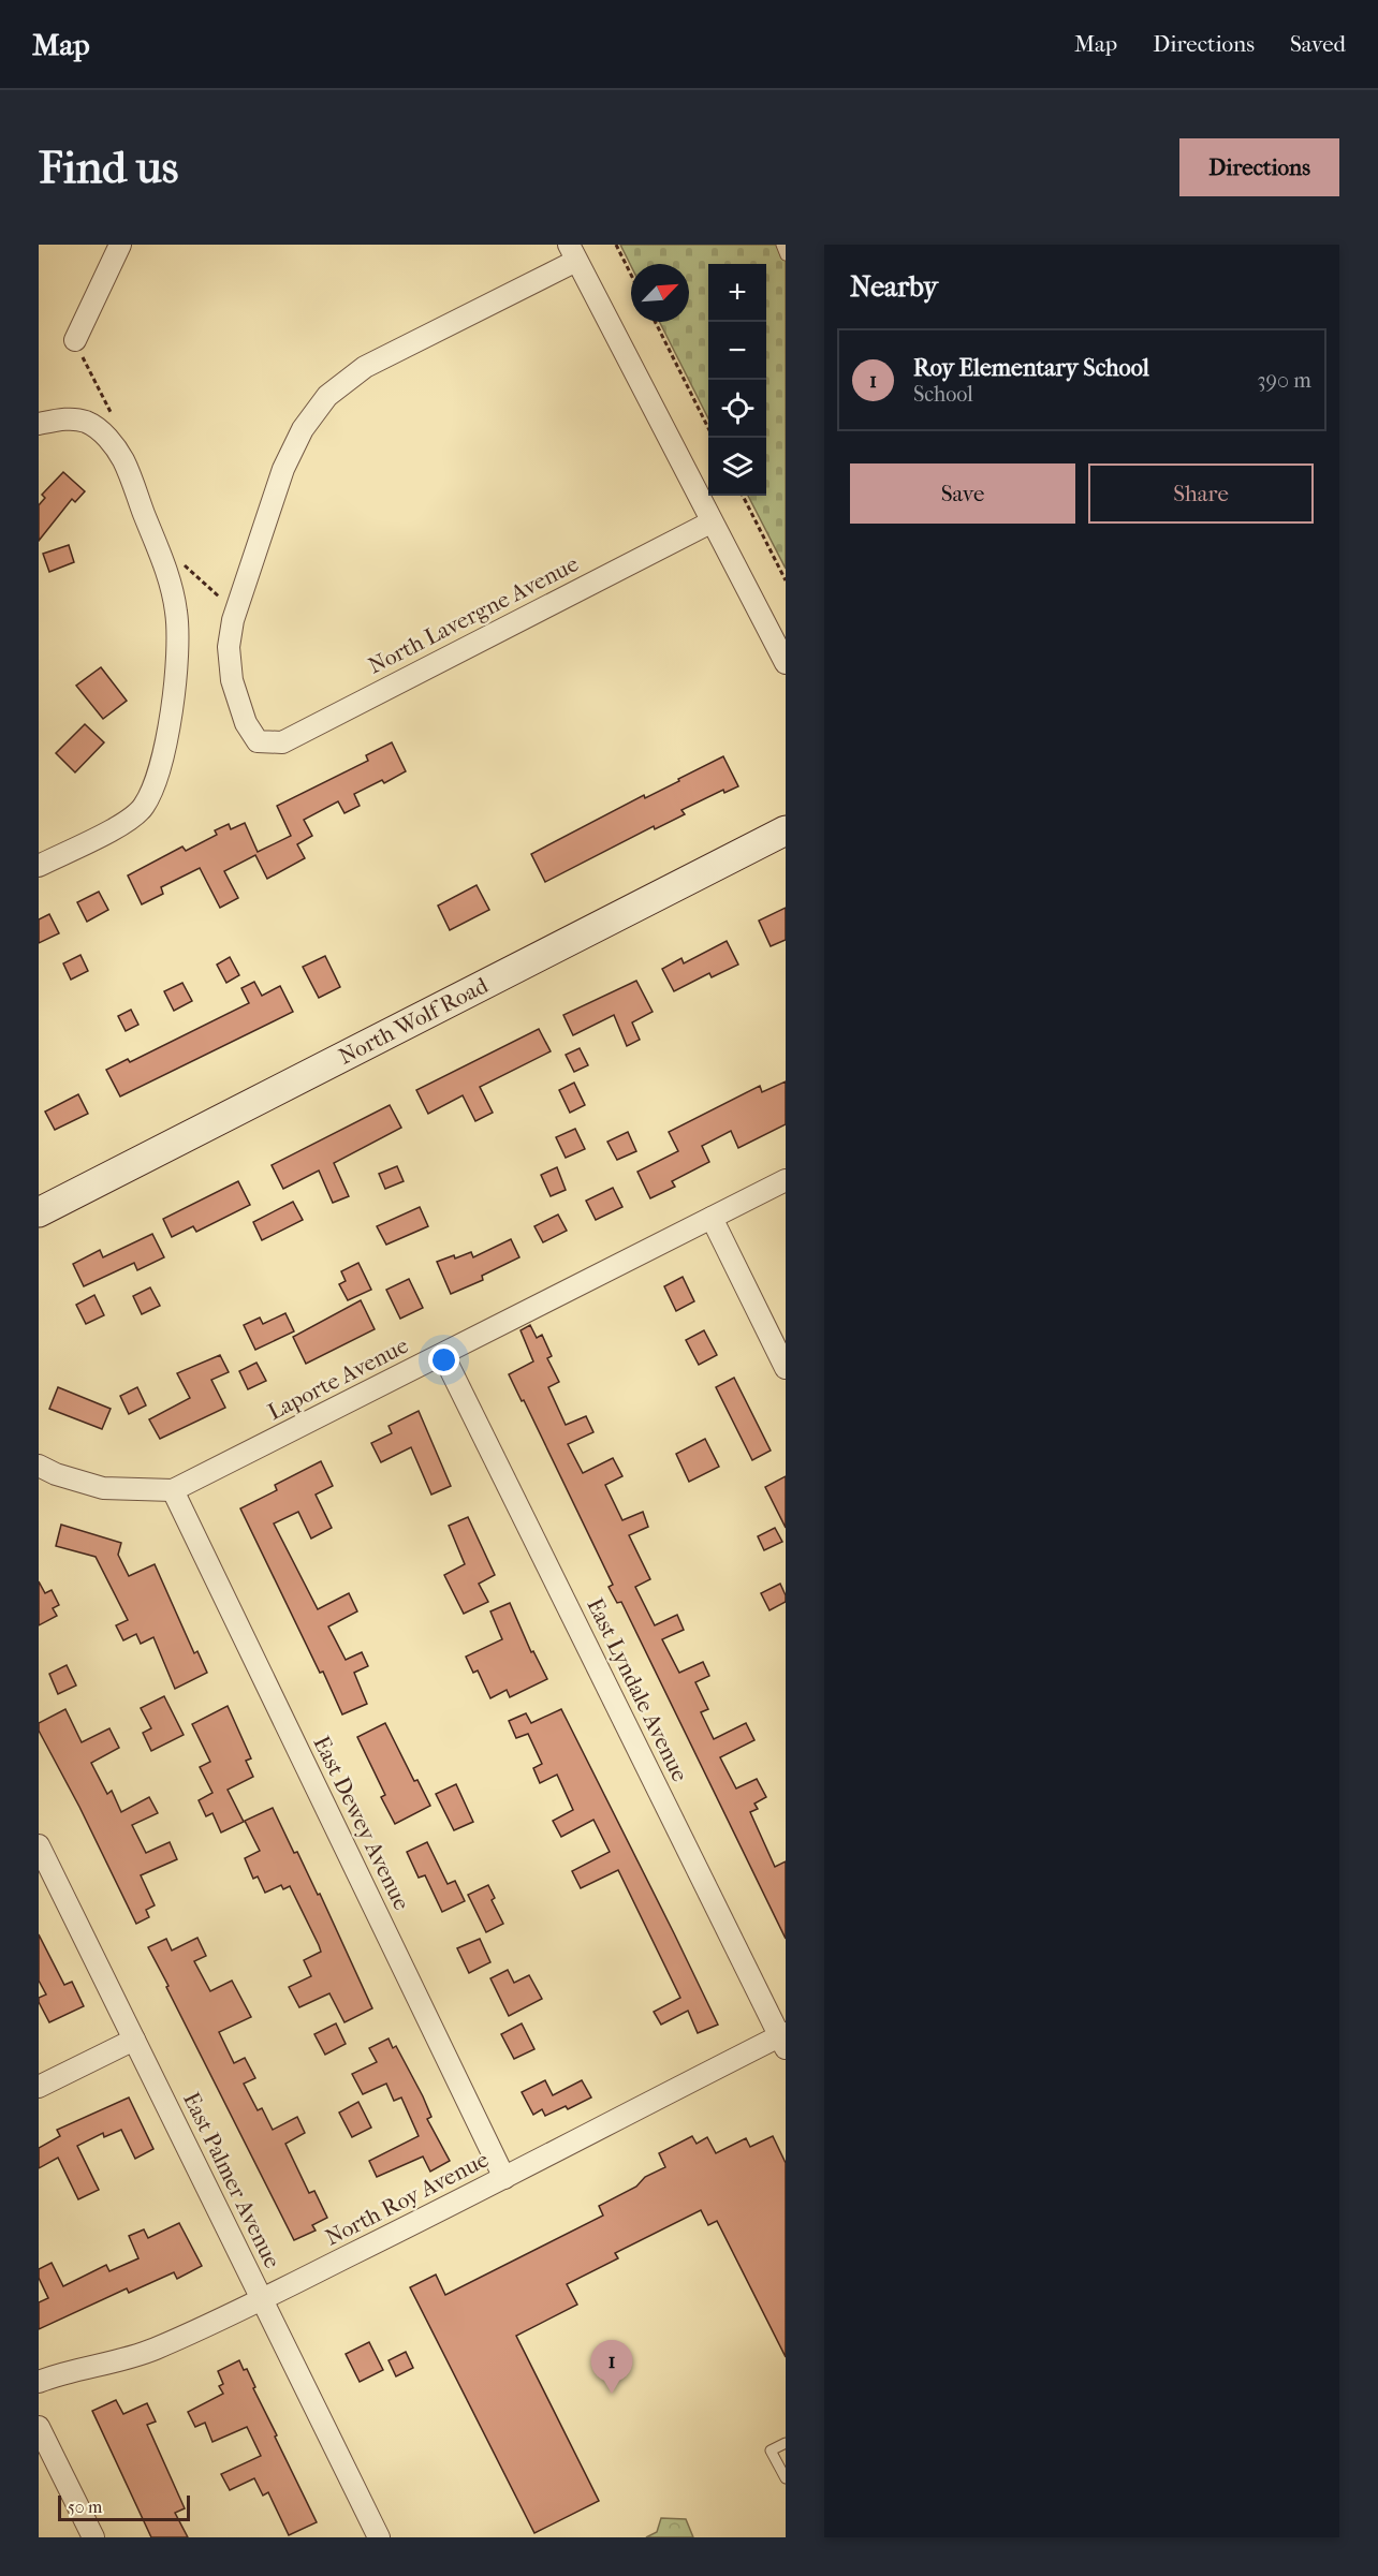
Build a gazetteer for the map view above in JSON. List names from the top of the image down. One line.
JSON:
{"streets":{"main road":["North Wolf Road"],"street":["North Lavergne Avenue","Laporte Avenue","East Lyndale Avenue","East Dewey Avenue","East Palmer Avenue","North Roy Avenue"]},"crossings":[["Laporte Avenue","East Lyndale Avenue"],["Laporte Avenue","East Dewey Avenue"],["East Lyndale Avenue","North Roy Avenue"],["East Dewey Avenue","North Roy Avenue"],["East Palmer Avenue","North Roy Avenue"]],"scale_bar":"50 m","north":"top right","page":{"header":"Map","nav":["Map","Directions","Saved"],"buttons":["Directions",["Save","Share"]],"title":"Find us","heading":"Nearby","map_buttons":["+","−"],"list":[{"mark":"1","name":"Roy Elementary School","note":"School","value":"390 m"}],"pins":"1","scale":"50 m"}}
